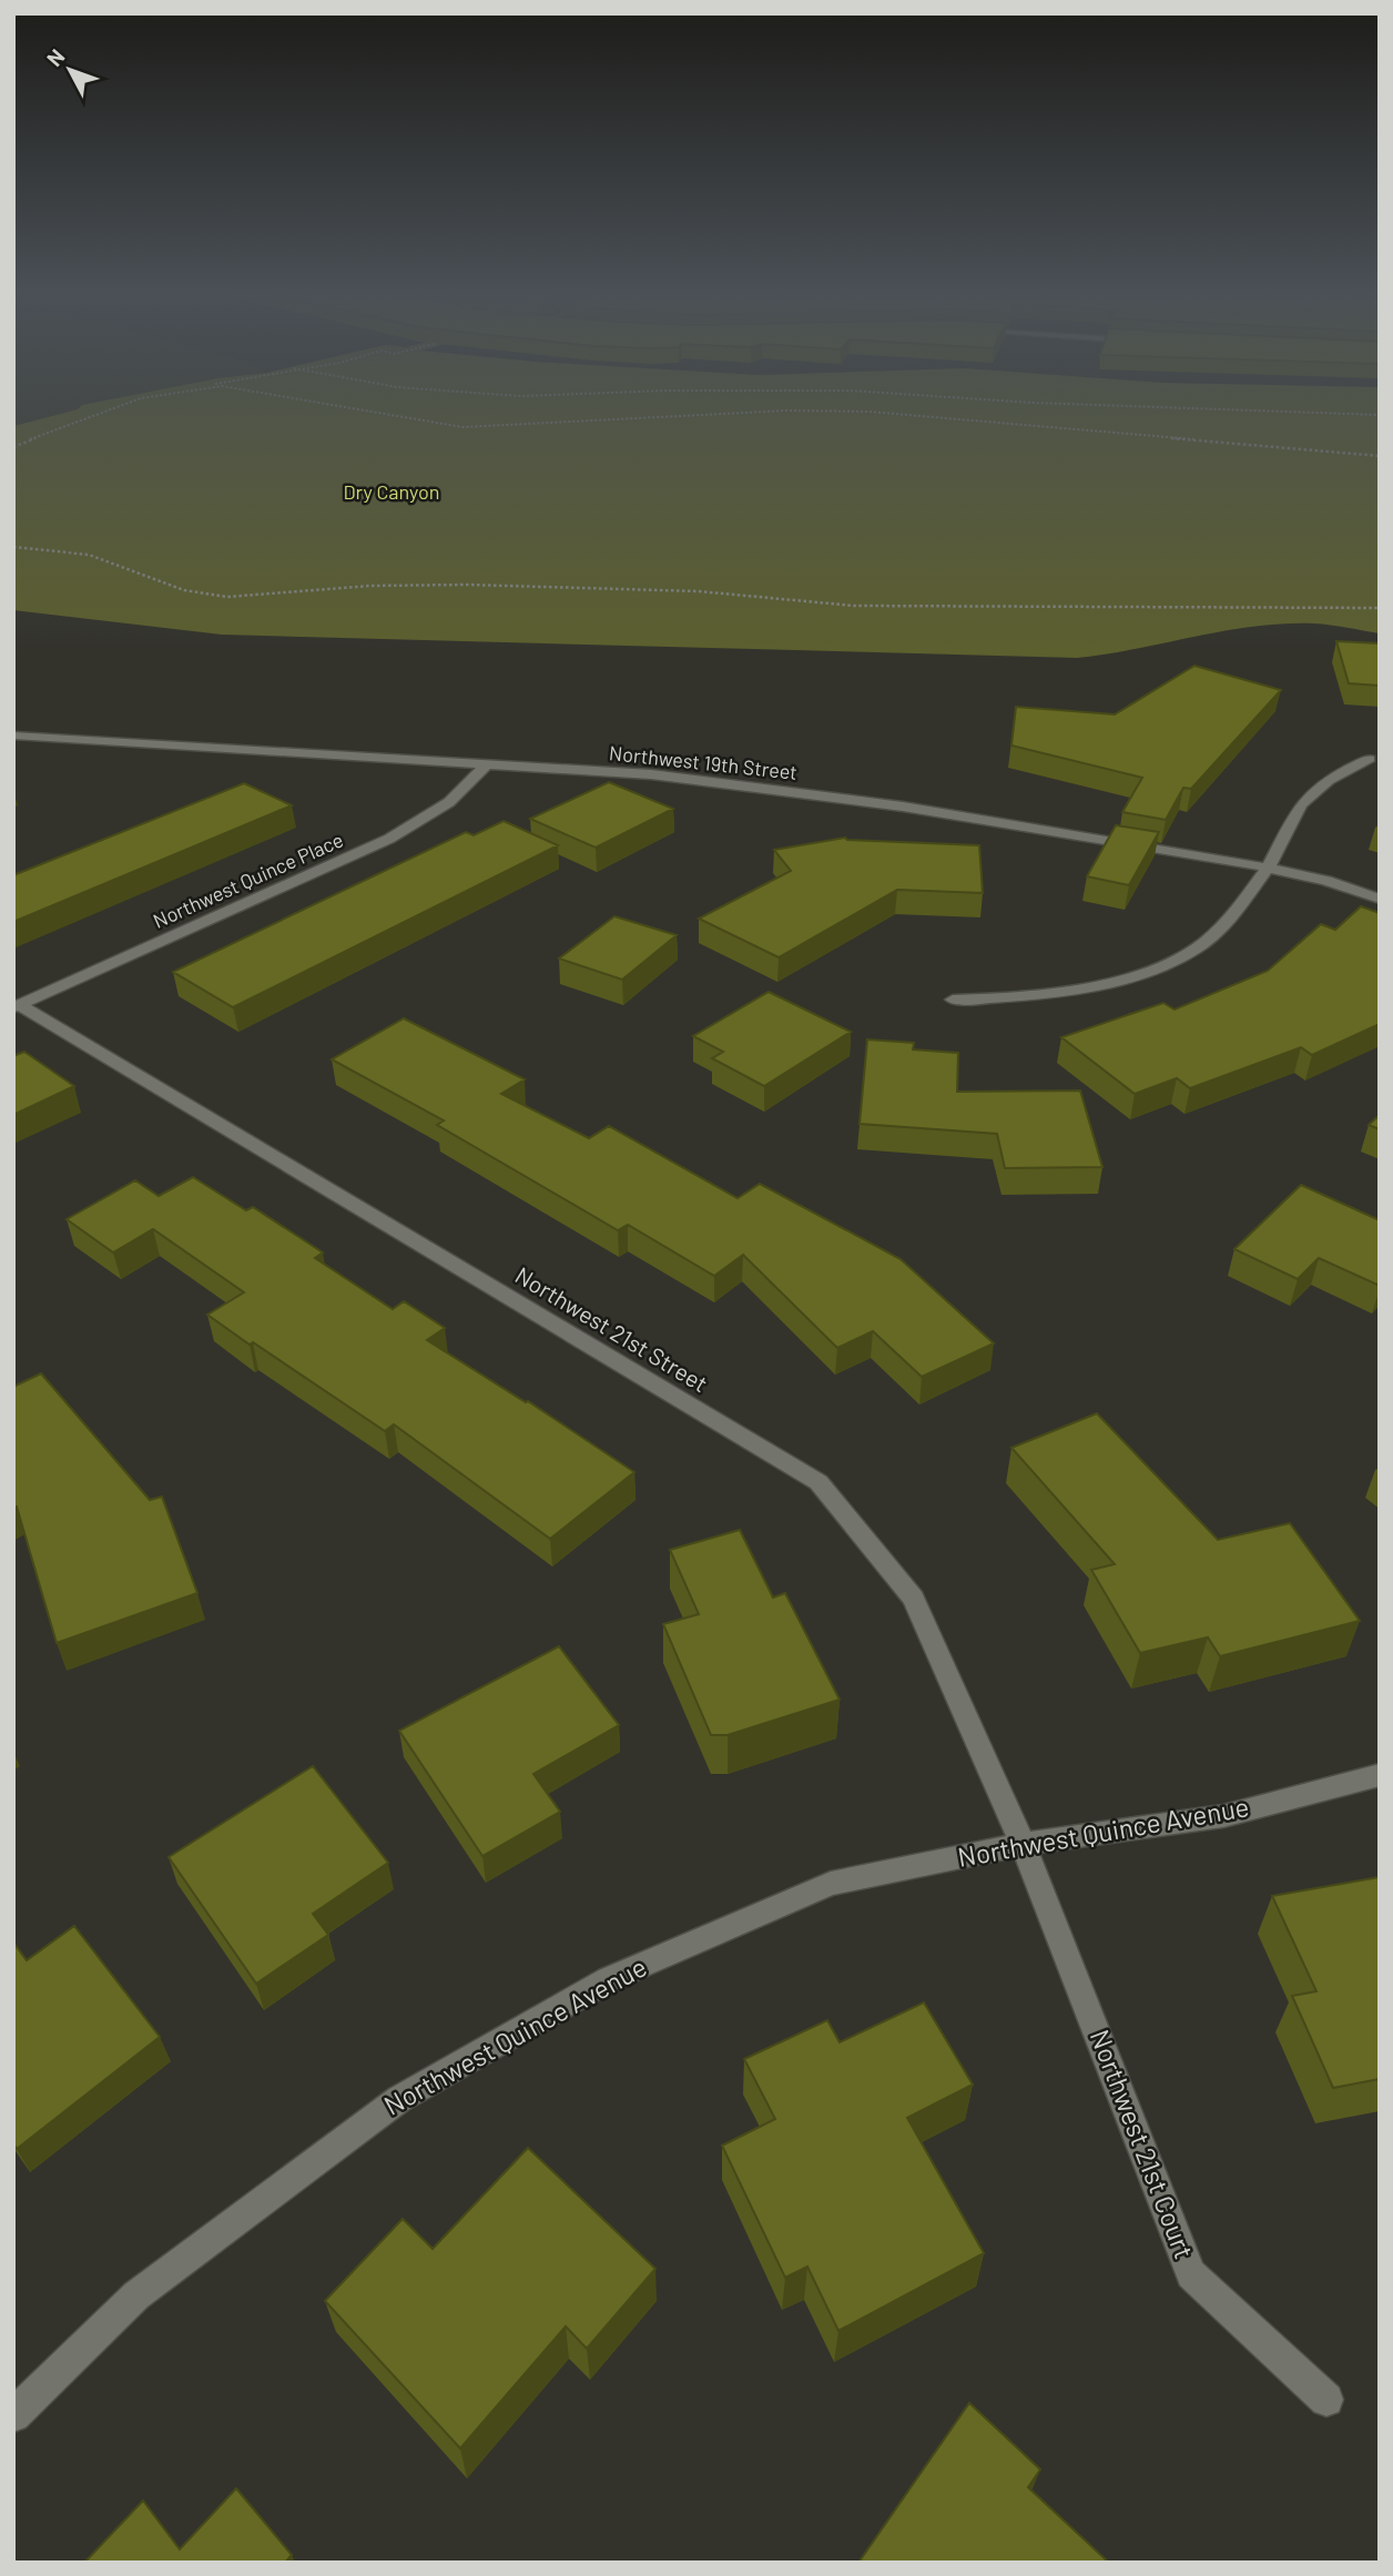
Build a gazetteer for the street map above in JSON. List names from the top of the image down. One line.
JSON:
{"streets":{"street":["Northwest 19th Street","Northwest Quince Place","Northwest 21st Street","Northwest Quince Avenue","Northwest 21st Court"]},"crossings":[["Northwest 19th Street","Northwest Quince Place"],["Northwest Quince Place","Northwest 21st Street"],["Northwest 21st Street","Northwest Quince Avenue"],["Northwest 21st Street","Northwest 21st Court"],["Northwest Quince Avenue","Northwest 21st Court"]],"parks":["Dry Canyon"],"north":"top left"}
